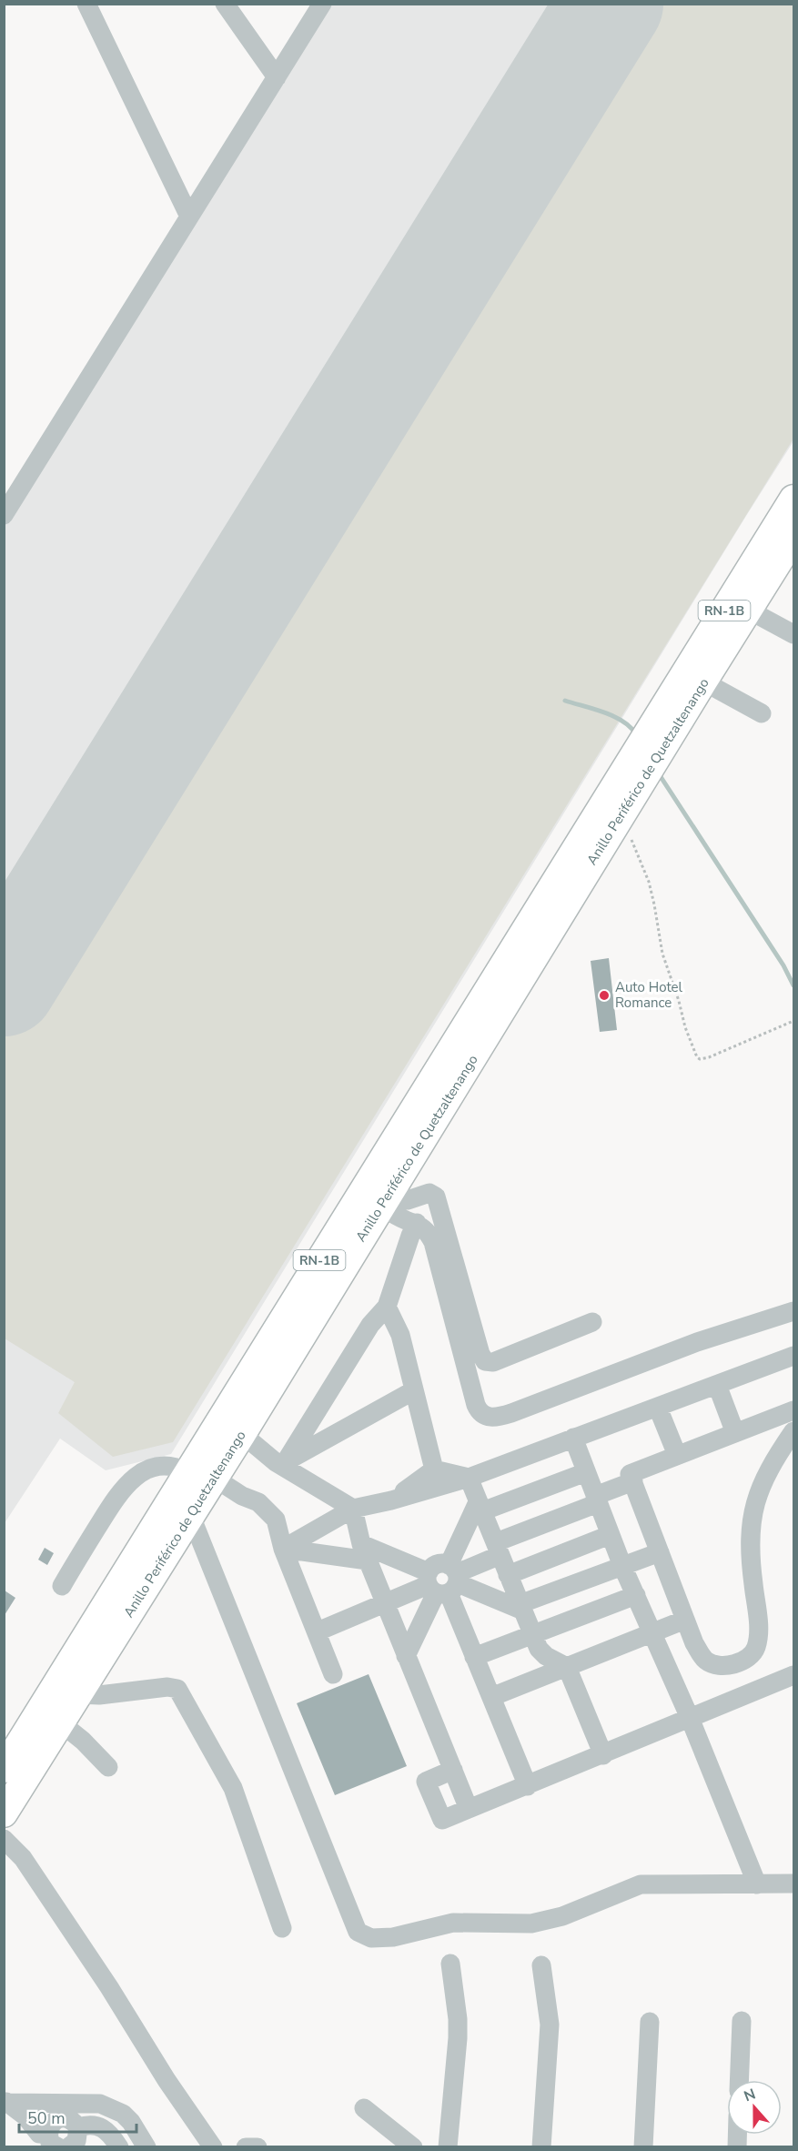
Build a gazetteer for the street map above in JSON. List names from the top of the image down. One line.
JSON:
{"streets":{"highway":["RN-1B","Anillo Periférico de Quetzaltenango"]},"places":["Auto Hotel Romance"],"scale_bar":"50 m","north":"top"}
